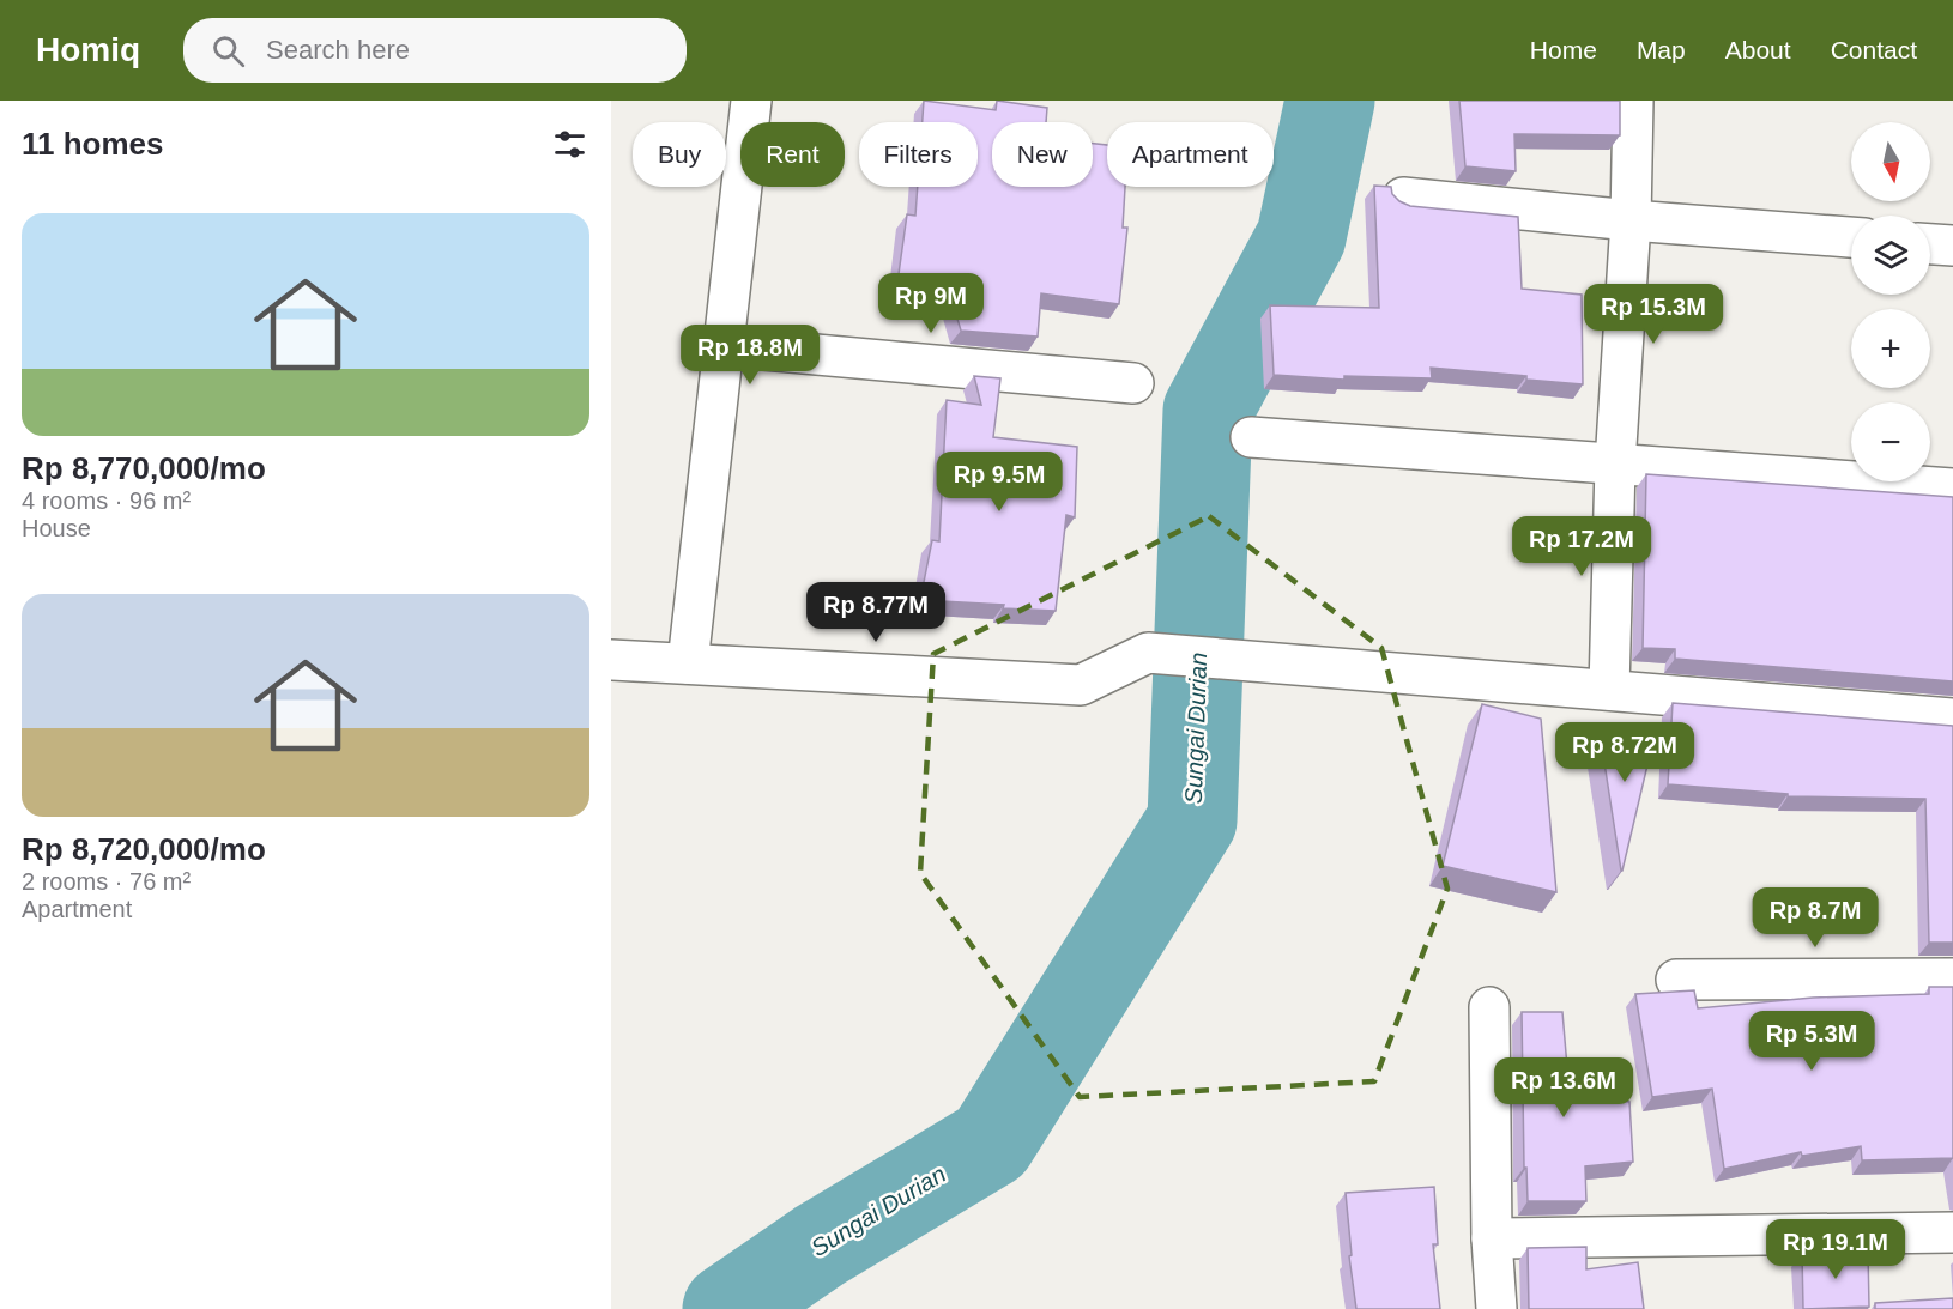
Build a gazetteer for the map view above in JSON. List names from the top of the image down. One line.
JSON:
{"water":["Sungai Durian"],"north":"bottom","page":{"header":"Homiq","search":"Search here","nav":["Home","Map","About","Contact"],"heading":"11 homes","map_buttons":["+","−"],"chip":["Buy","Rent","Filters","New","Apartment"],"list":[{"name":"Rp 8,770,000/mo","note":"4 rooms · 96 m² · House"},{"name":"Rp 8,720,000/mo","note":"2 rooms · 76 m² · Apartment"}],"price":["Rp 9M","Rp 15.3M","Rp 18.8M","Rp 9.5M","Rp 17.2M","Rp 8.77M","Rp 8.72M","Rp 8.7M","Rp 5.3M","Rp 13.6M","Rp 19.1M"]}}
